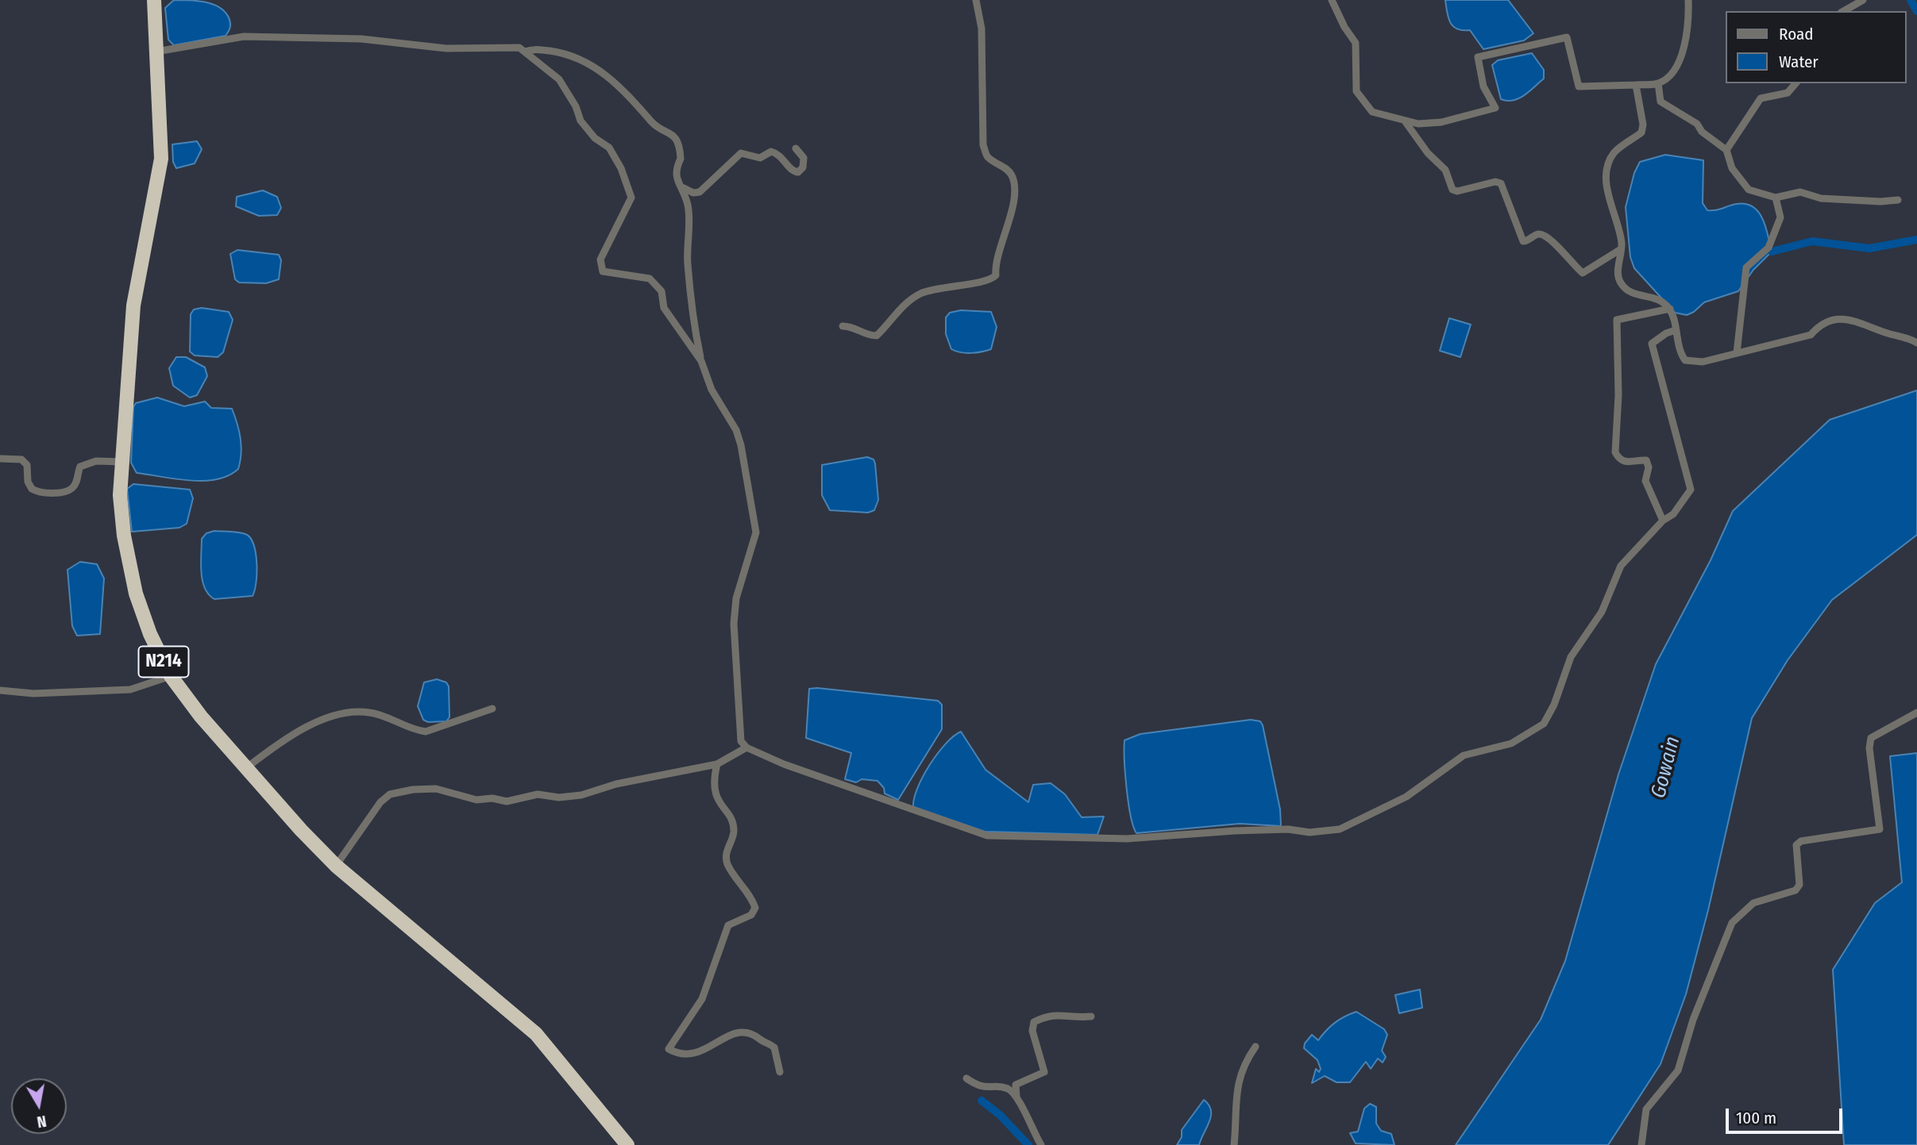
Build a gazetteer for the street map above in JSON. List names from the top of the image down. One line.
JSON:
{"streets":{"highway":["N214"]},"water":["Gowain"],"legend":["Road","Water"],"scale_bar":"100 m","north":"bottom"}
